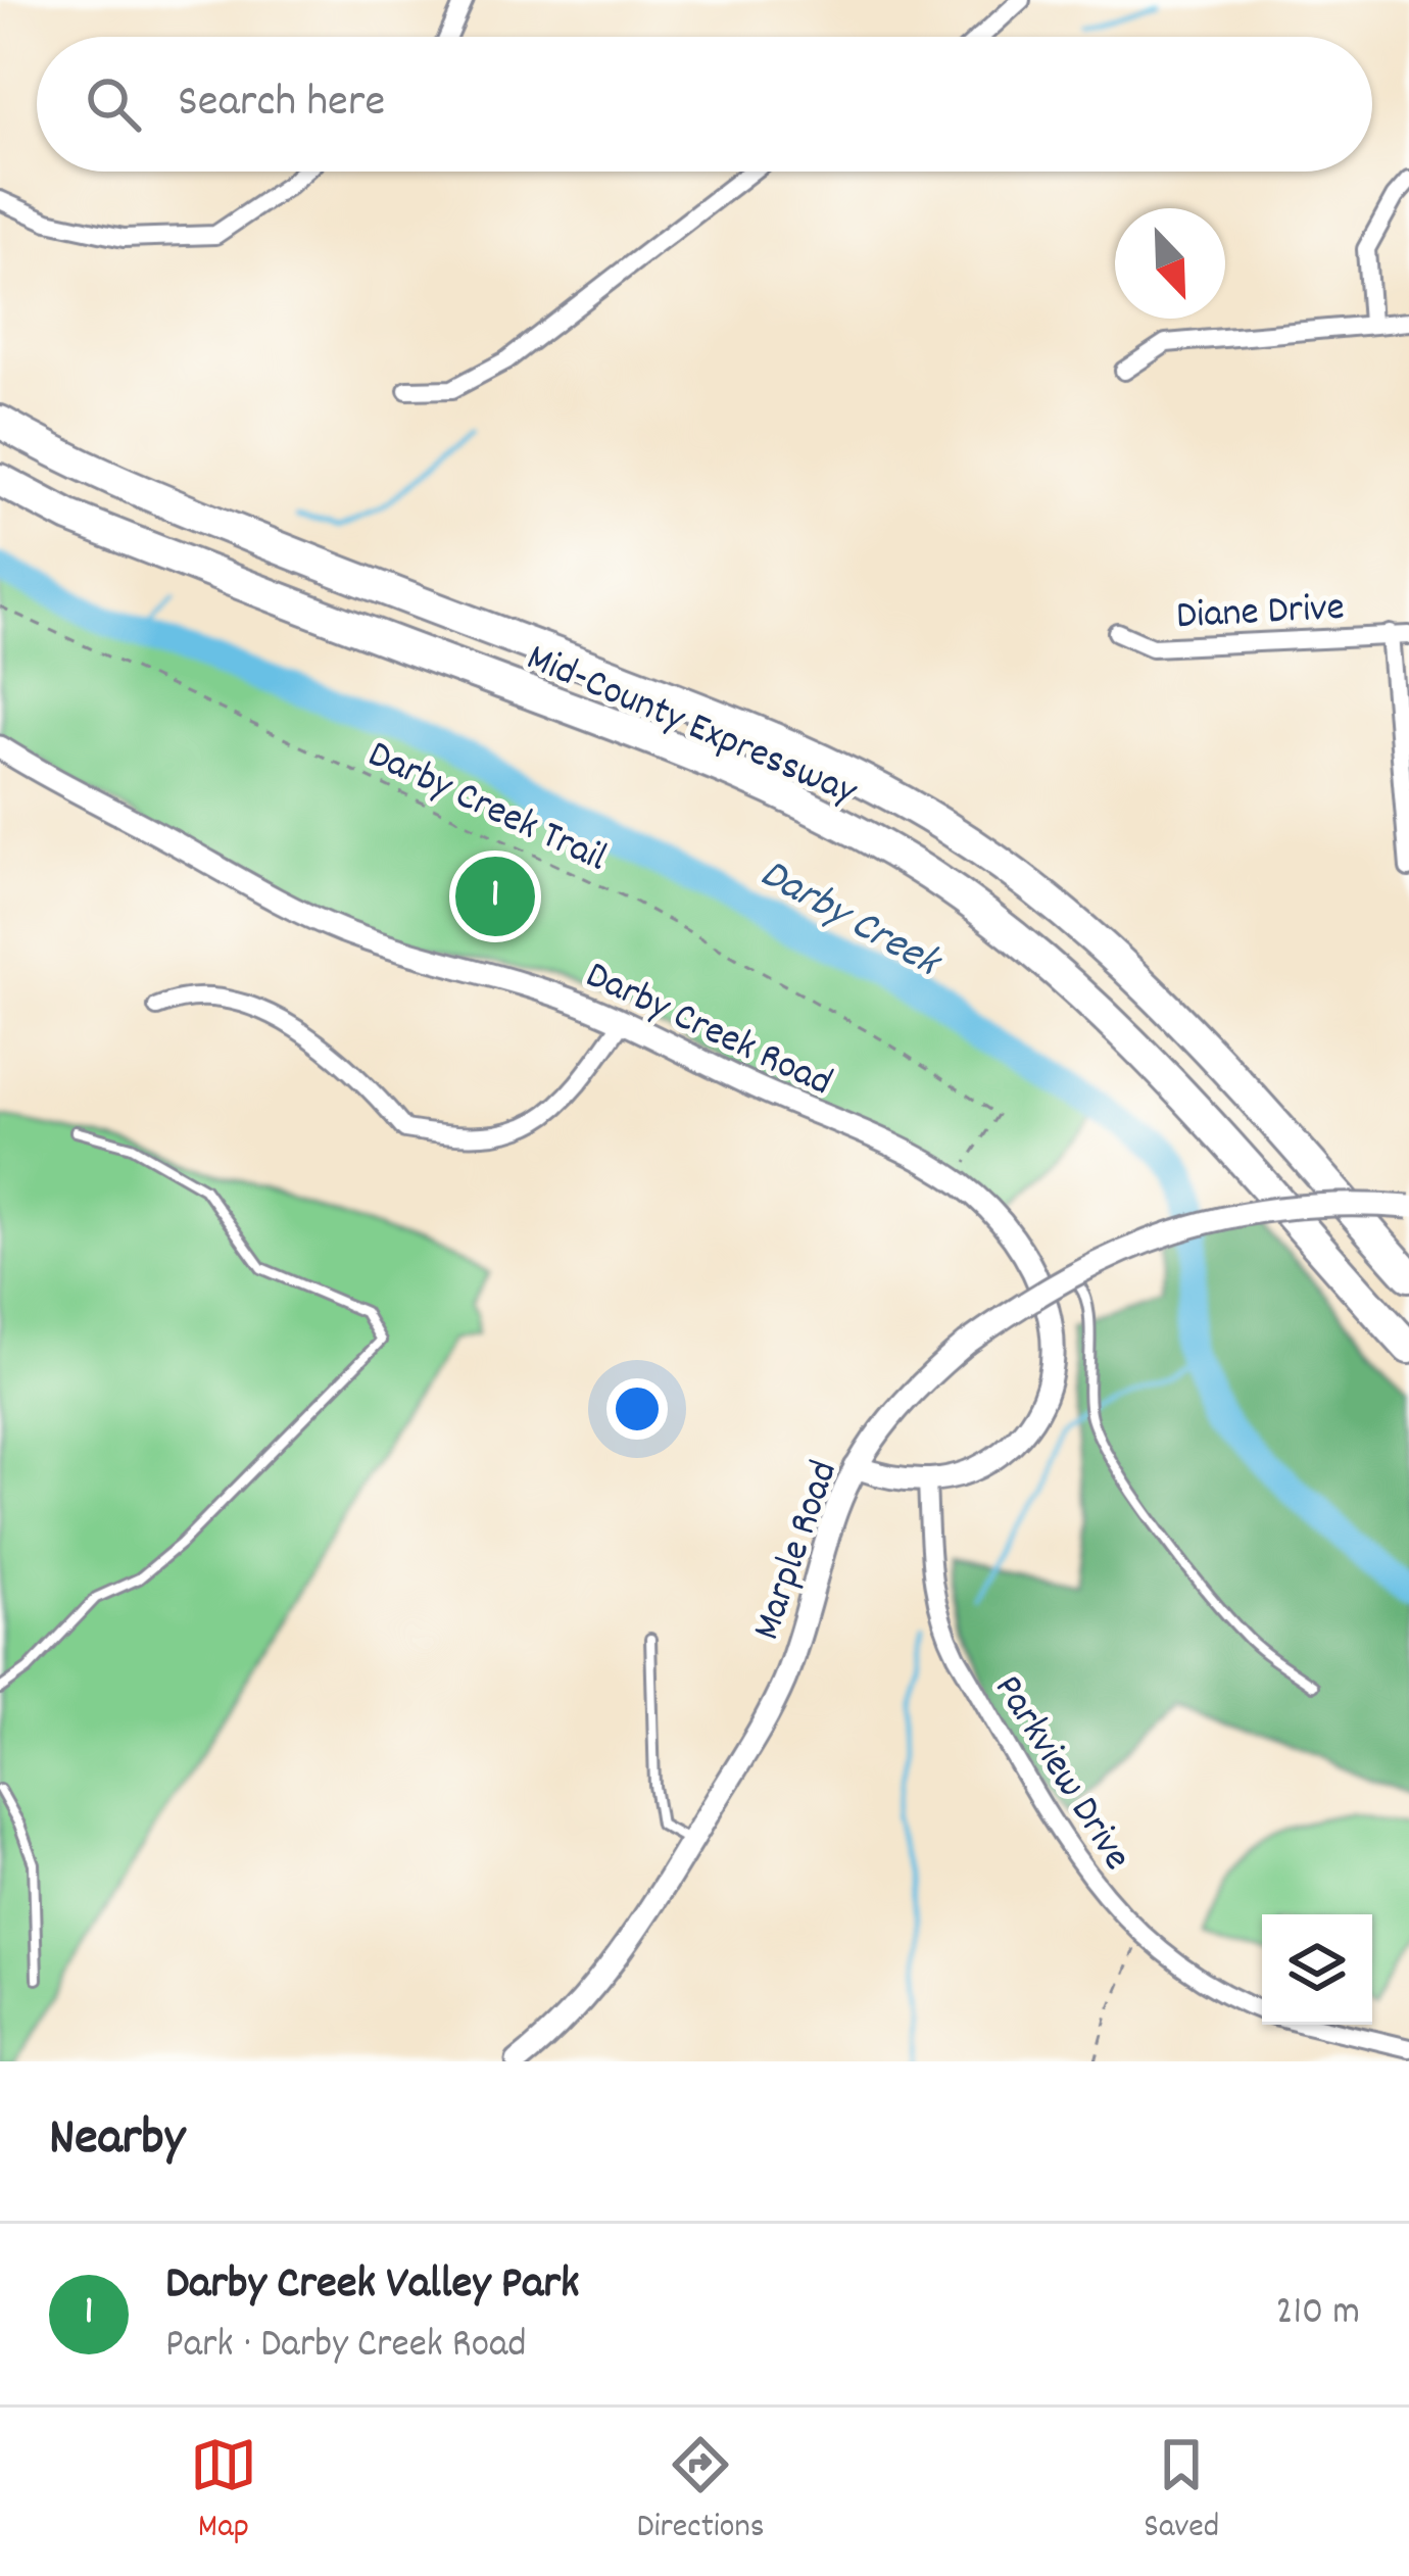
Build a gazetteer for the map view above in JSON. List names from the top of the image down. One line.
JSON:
{"streets":{"highway":["Mid-County Expressway"],"street":["Diane Drive","Darby Creek Road","Marple Road","Parkview Drive"],"path":["Darby Creek Trail"]},"crossings":[["Darby Creek Trail","Darby Creek Road"],["Darby Creek Road","Marple Road"],["Darby Creek Road","Parkview Drive"]],"water":["Darby Creek"],"north":"bottom right","page":{"search":"Search here","pins":"1","heading":"Nearby","list":[{"mark":"1","name":"Darby Creek Valley Park","note":"Park · Darby Creek Road","value":"210 m"}],"nav":["Map","Directions","Saved"]}}
